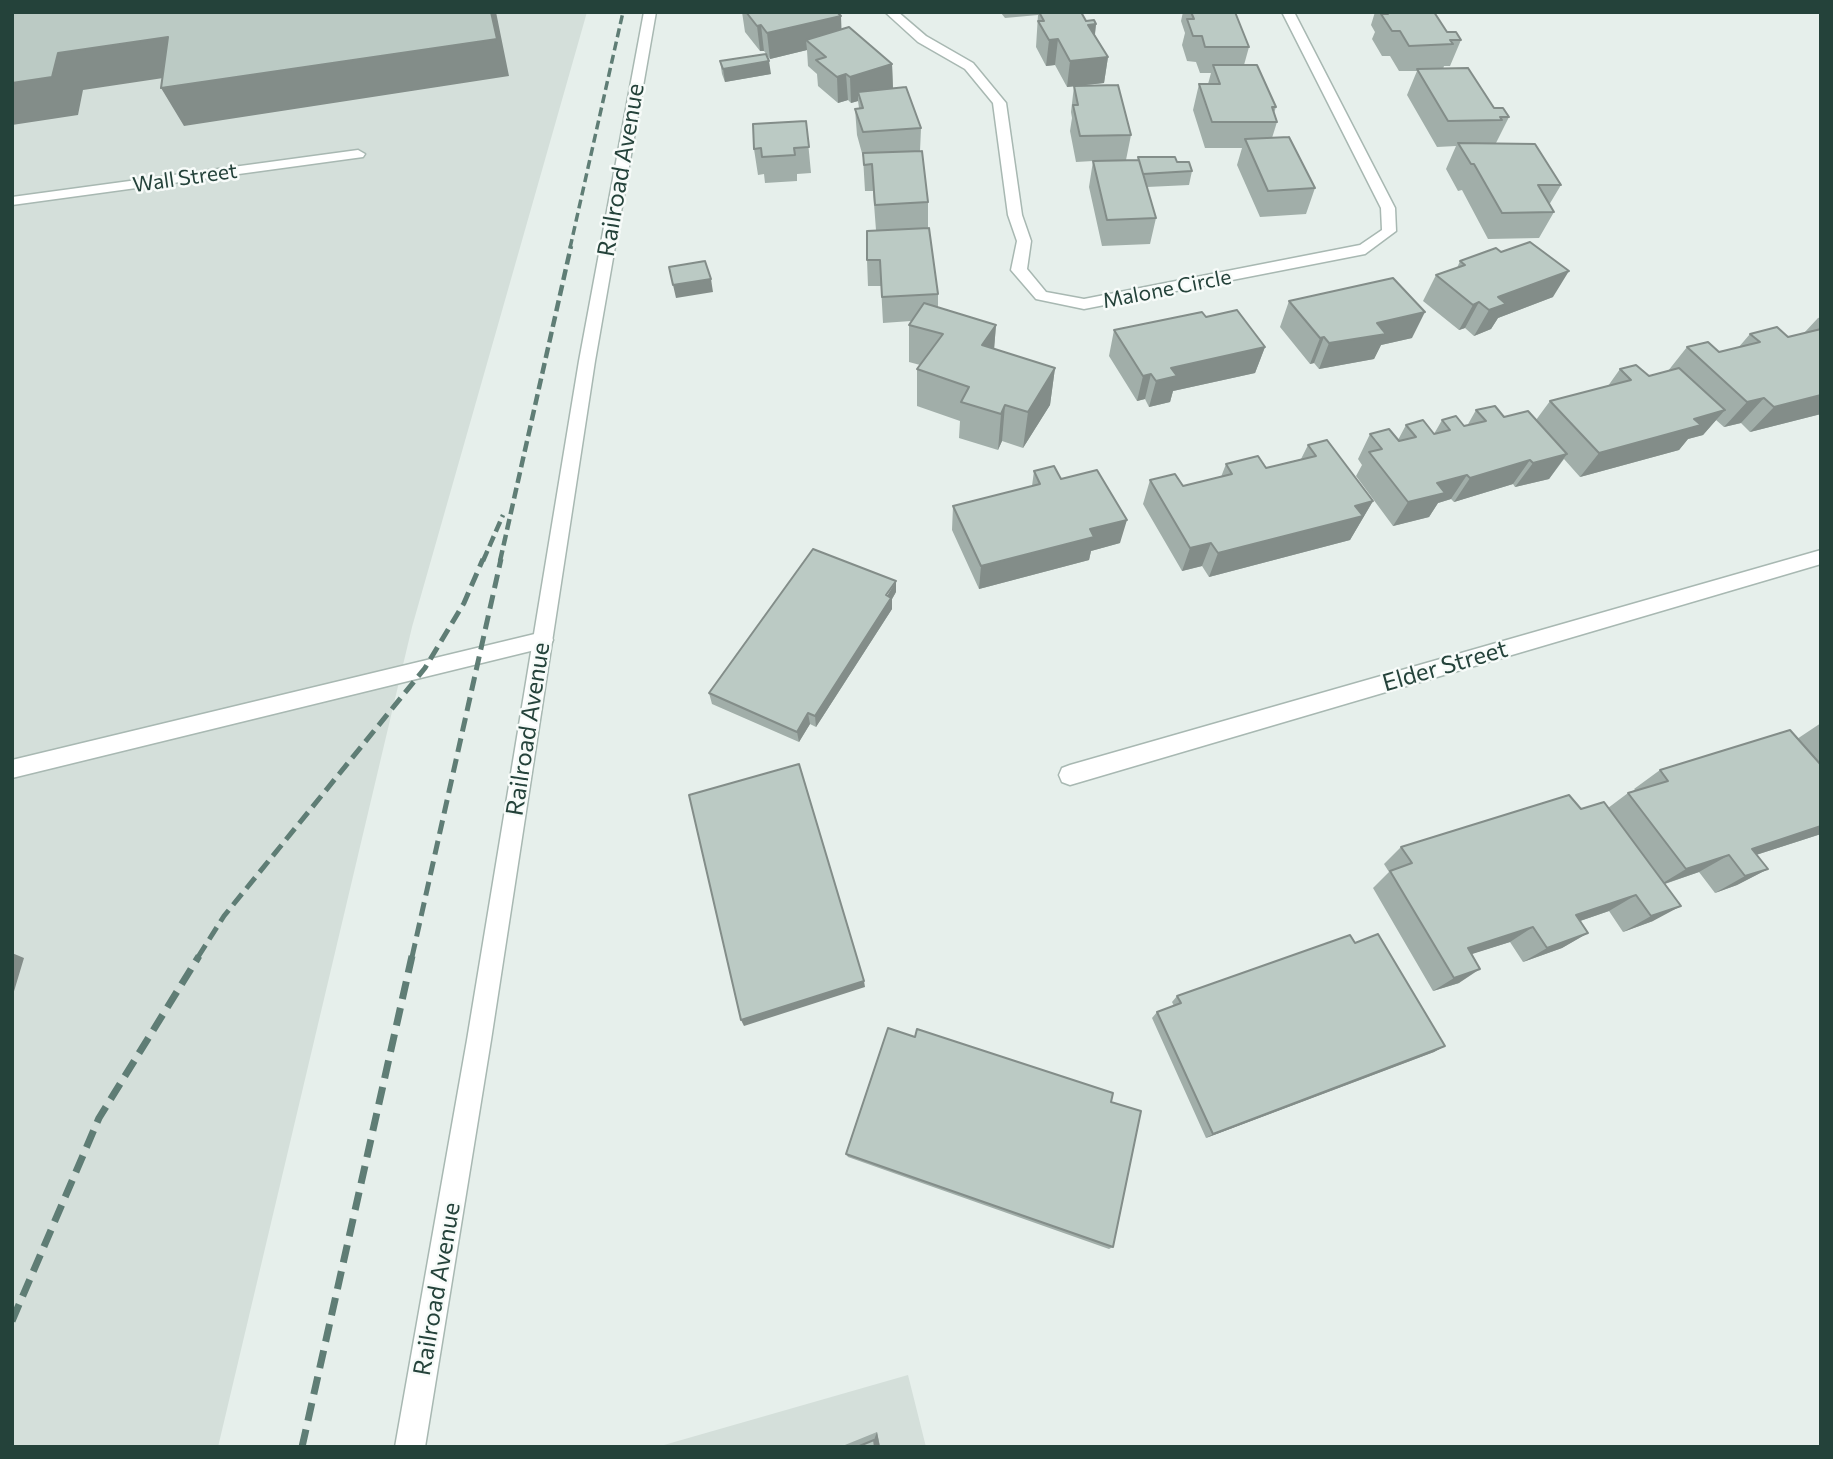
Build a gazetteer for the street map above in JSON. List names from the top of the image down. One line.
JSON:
{"streets":{"street":["Railroad Avenue","Wall Street","Malone Circle","Elder Street"]}}
